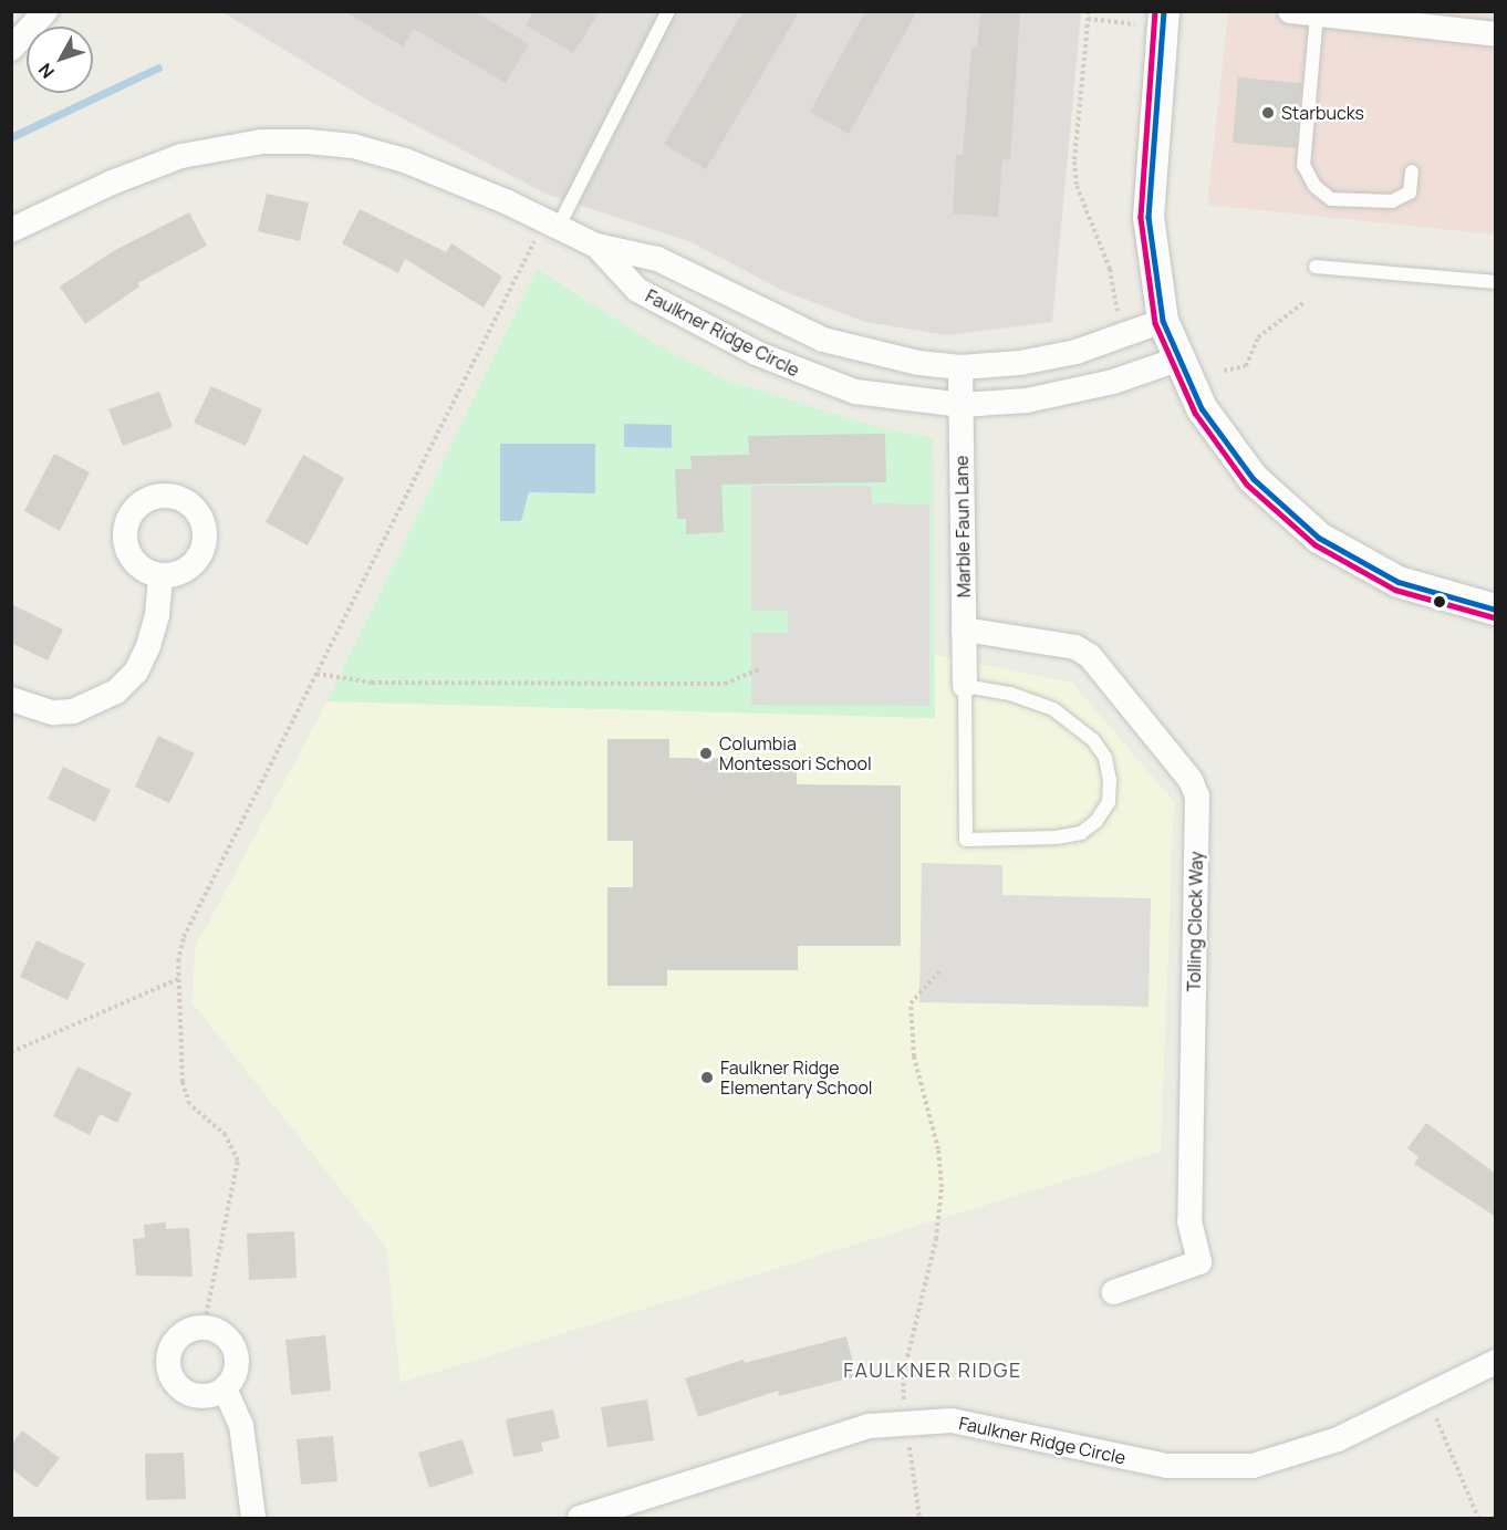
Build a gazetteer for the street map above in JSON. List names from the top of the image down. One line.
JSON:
{"streets":{"street":["Faulkner Ridge Circle","Marble Faun Lane","Tolling Clock Way"]},"crossings":[["Faulkner Ridge Circle","Marble Faun Lane"],["Marble Faun Lane","Tolling Clock Way"]],"districts":["FAULKNER RIDGE"],"places":["Starbucks","Columbia Montessori School","Faulkner Ridge Elementary School"],"north":"bottom left"}
